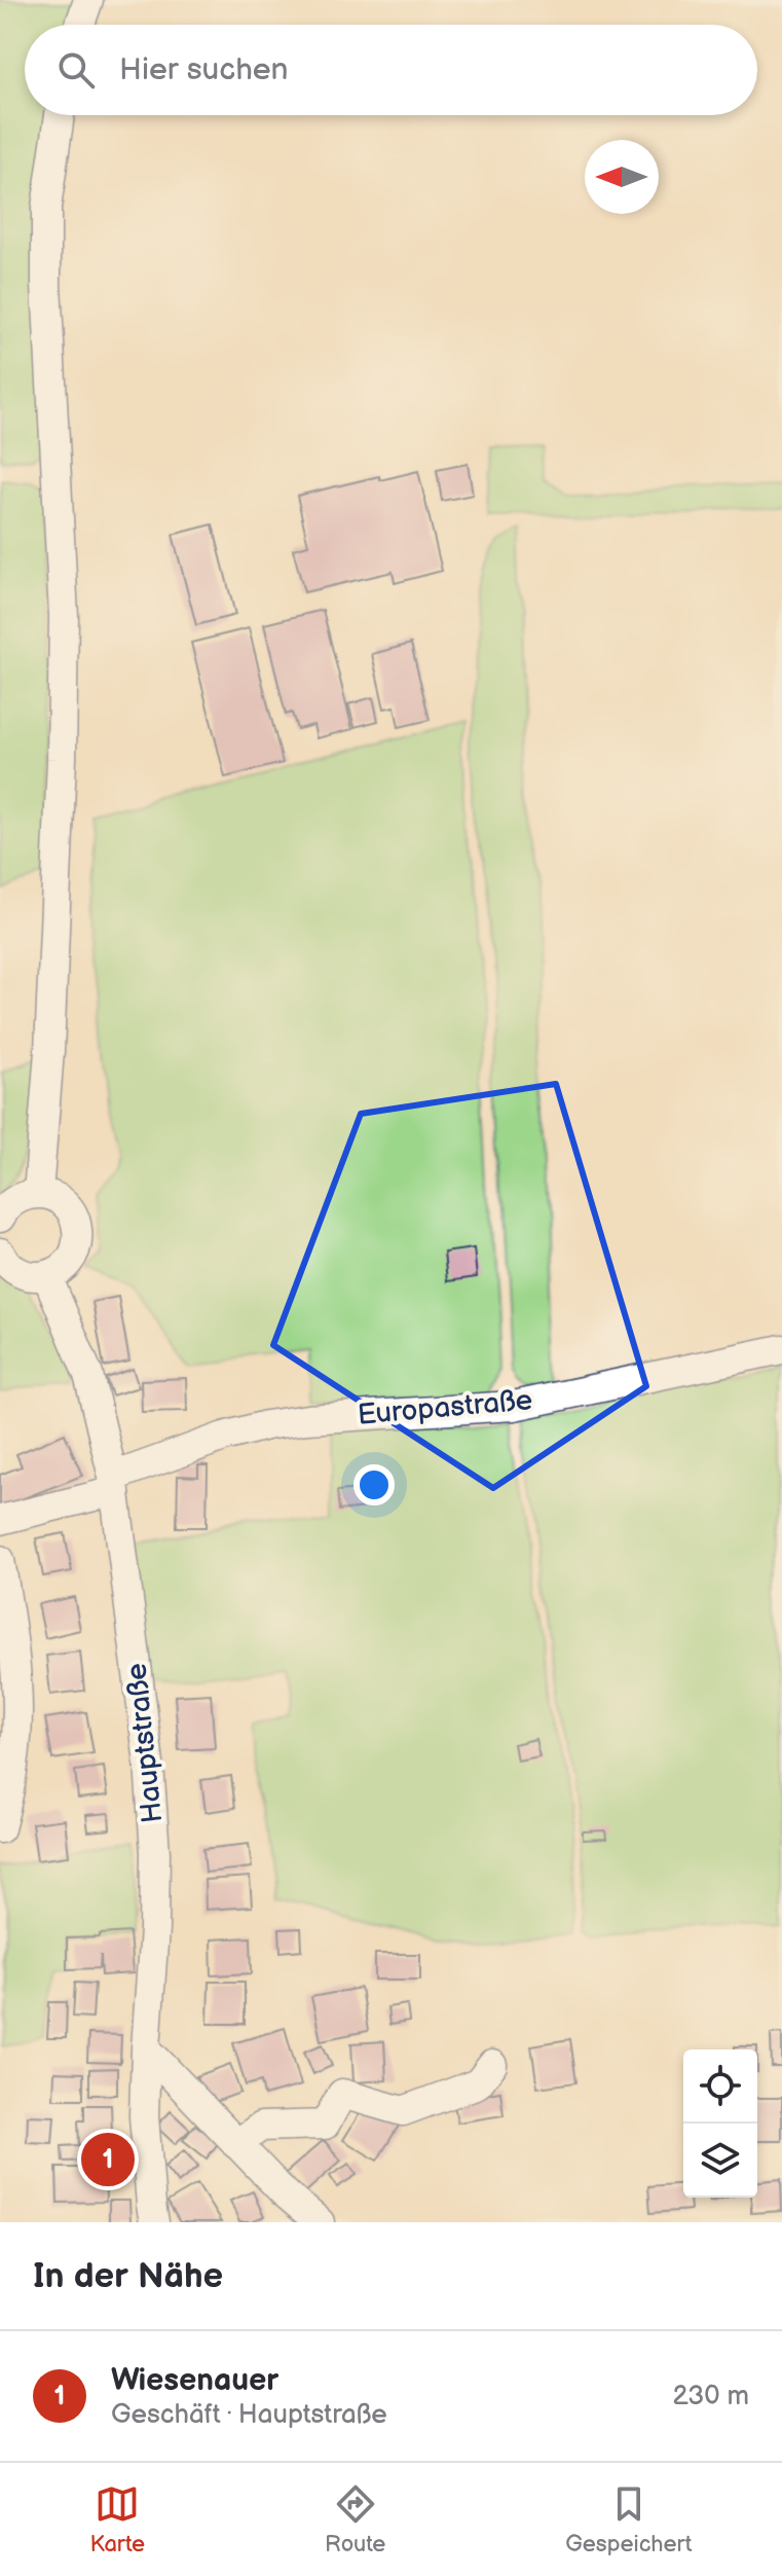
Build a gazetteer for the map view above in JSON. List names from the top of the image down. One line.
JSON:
{"streets":{"street":["Europastraße","Hauptstraße"]},"crossings":[["Europastraße","Hauptstraße"]],"north":"left","page":{"search":"Hier suchen","pins":"1","heading":"In der Nähe","list":[{"mark":"1","name":"Wiesenauer","note":"Geschäft · Hauptstraße","value":"230 m"}],"nav":["Karte","Route","Gespeichert"]}}
